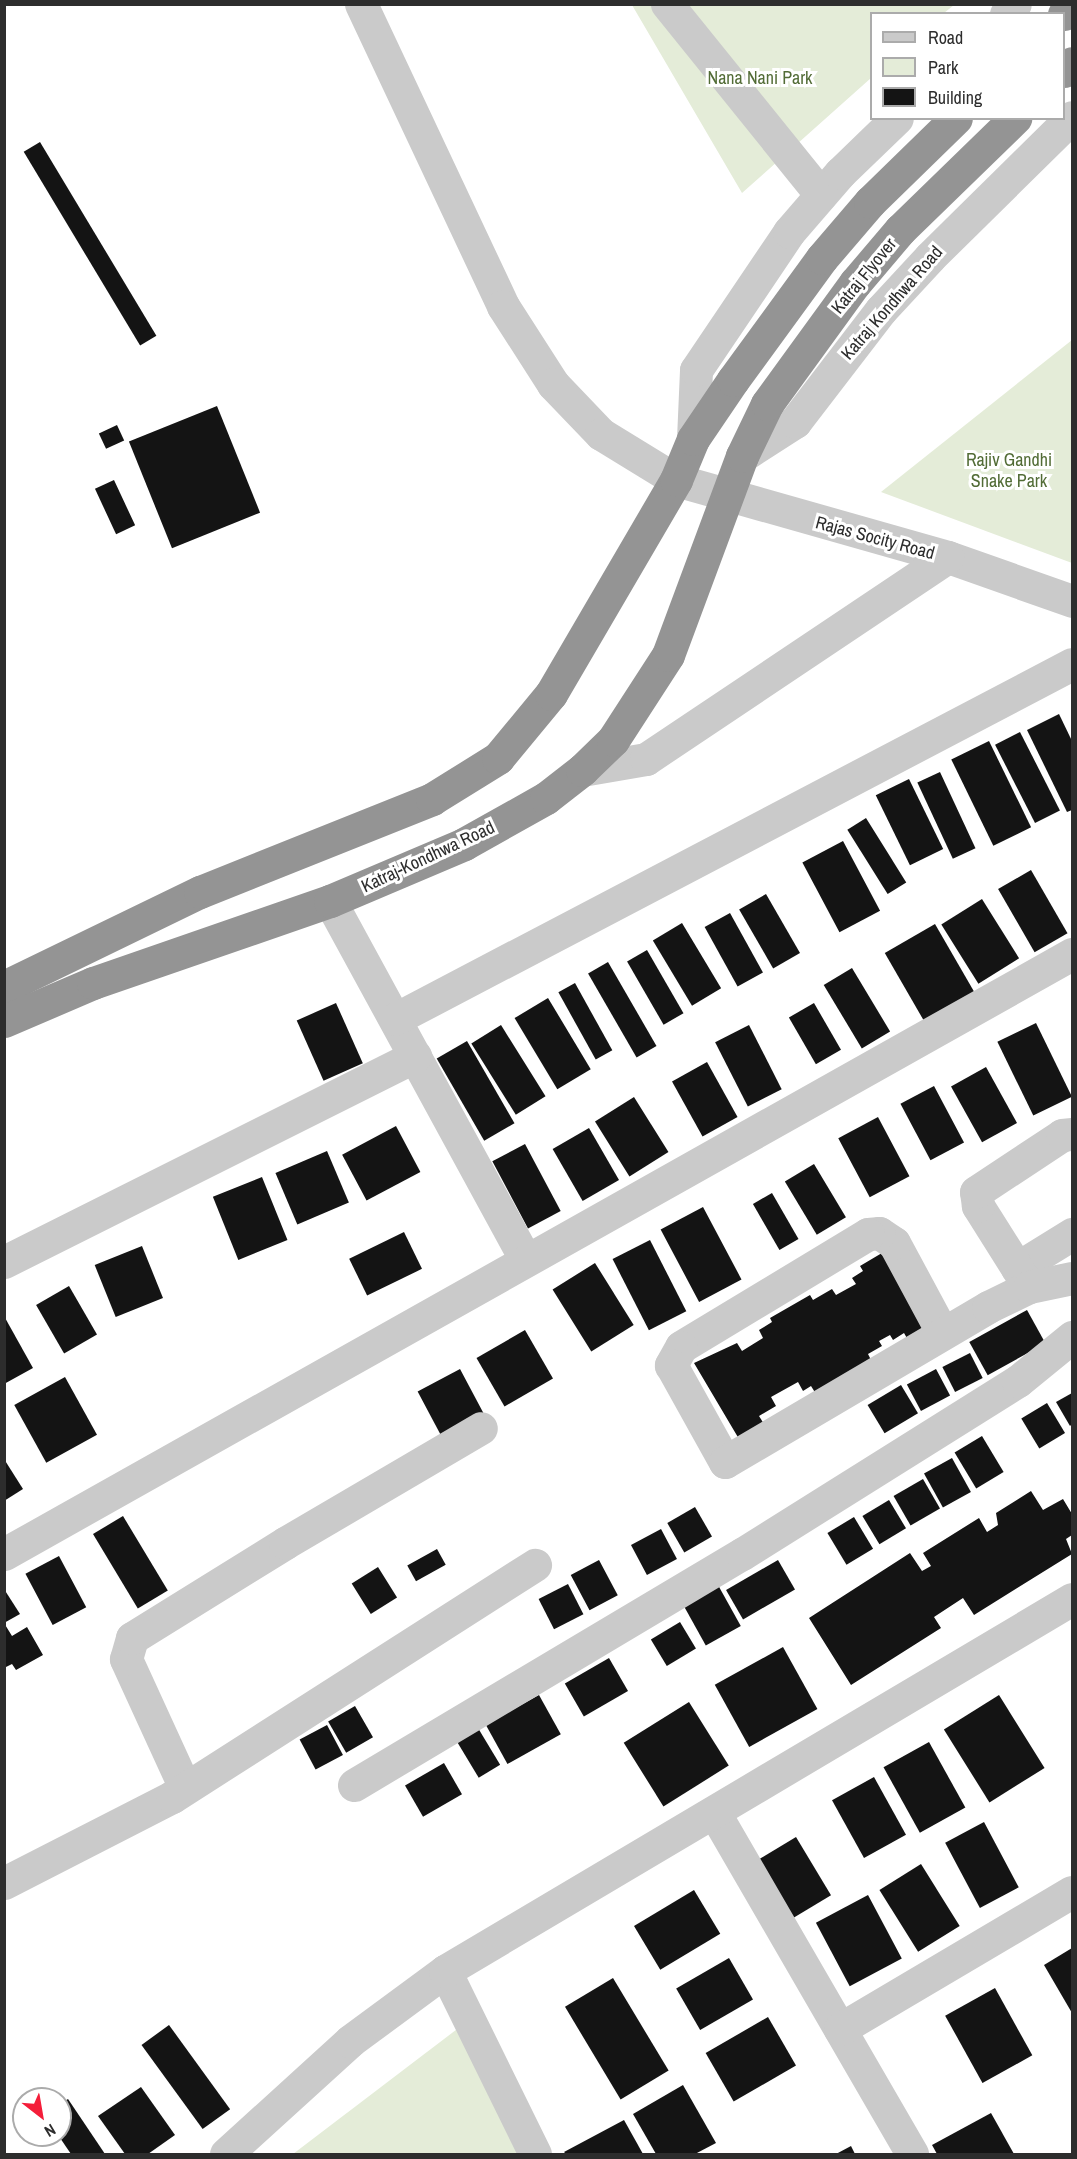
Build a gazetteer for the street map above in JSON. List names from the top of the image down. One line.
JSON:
{"streets":{"highway":["Katraj Flyover","Katraj-Kondhwa Road"],"street":["Katraj Kondhwa Road","Rajas Socity Road"]},"crossings":[["Katraj Flyover","Katraj Kondhwa Road"],["Rajas Socity Road","Katraj-Kondhwa Road"]],"parks":["Nana Nani Park","Rajiv Gandhi Snake Park"],"legend":["Road","Park","Building"],"north":"bottom right"}
